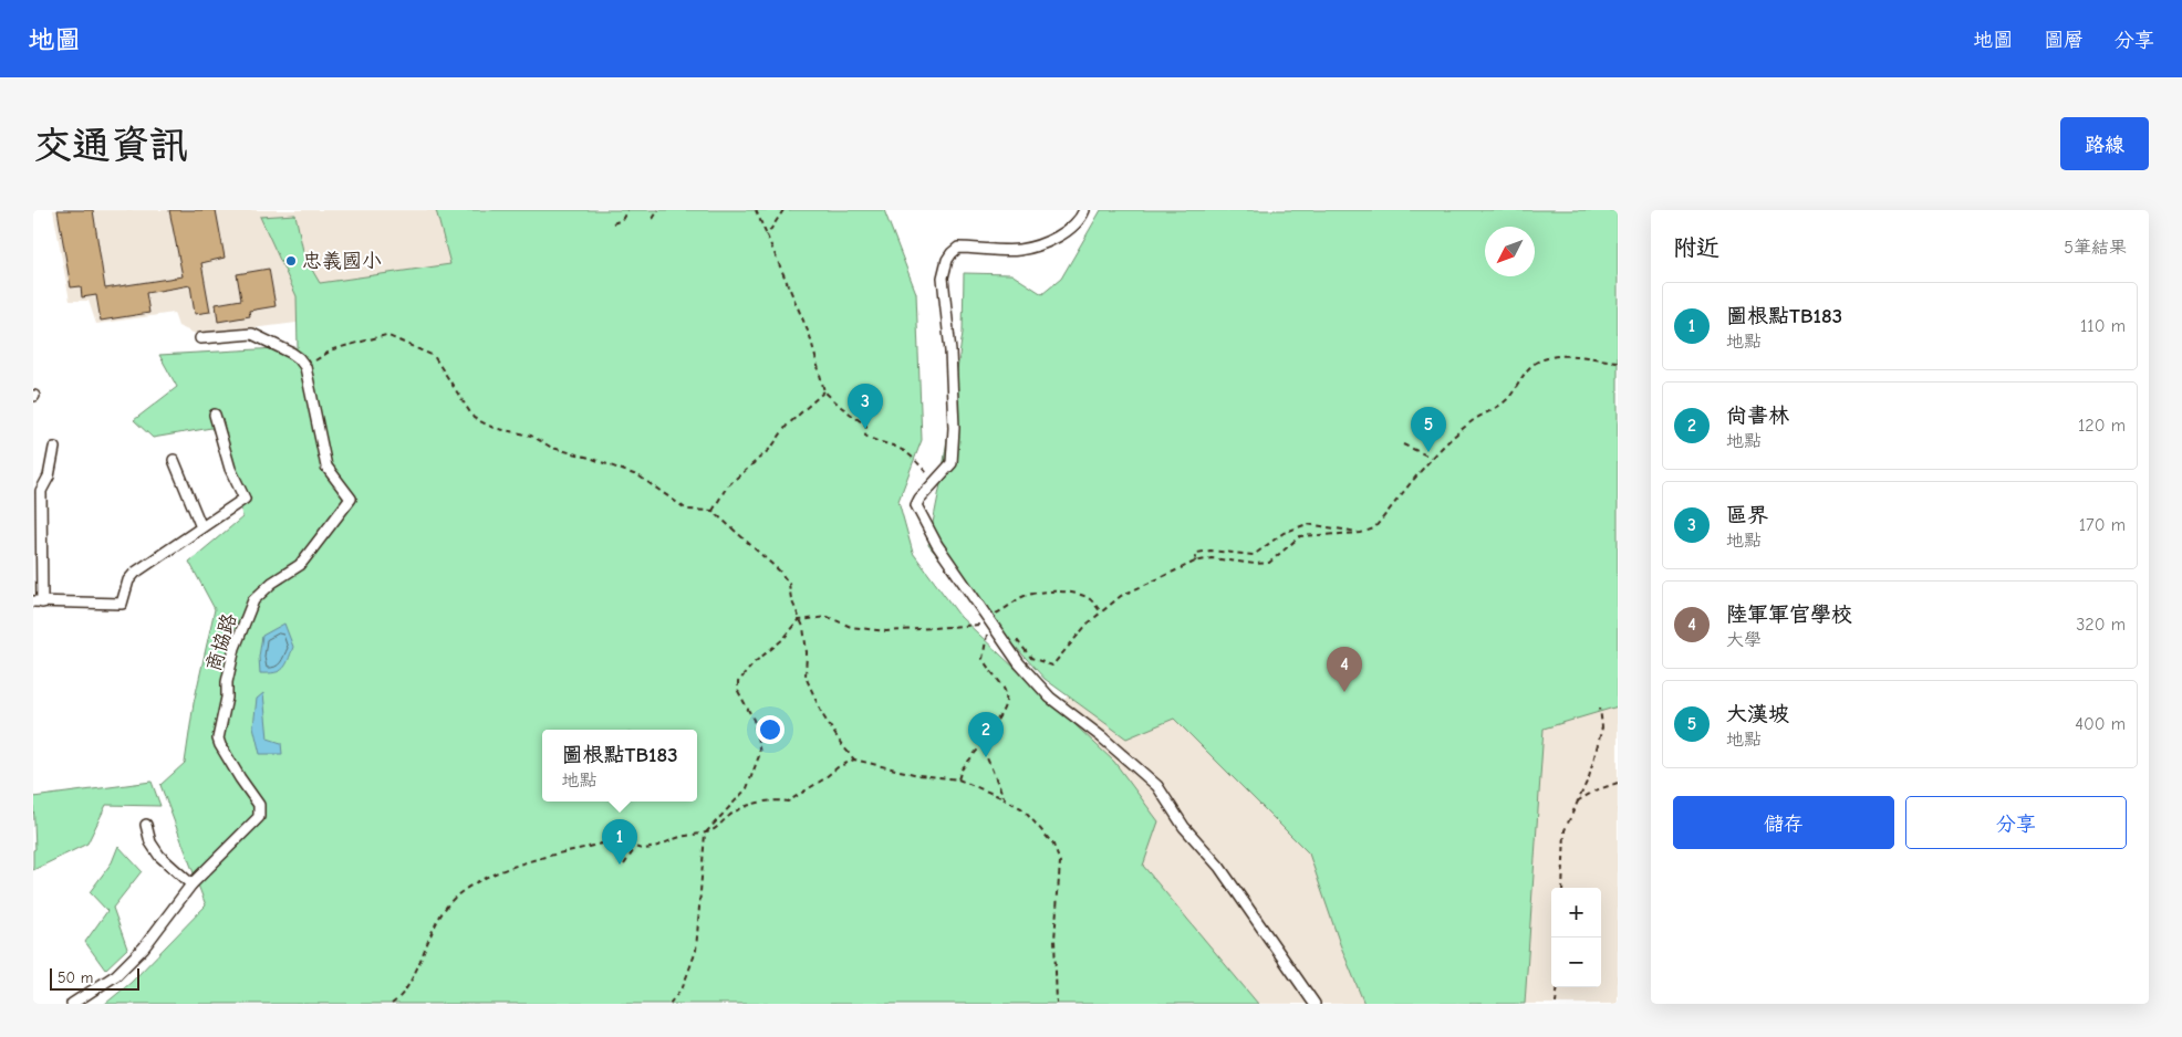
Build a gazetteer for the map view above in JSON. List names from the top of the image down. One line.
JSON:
{"streets":{"street":["商協路"]},"places":["忠義國小"],"scale_bar":"50 m","north":"bottom left","page":{"header":"地圖","nav":["地圖","圖層","分享"],"buttons":["路線",["儲存","分享"]],"title":"交通資訊","heading":["附近","5筆結果"],"list":[{"mark":"1","name":"圖根點TB183","note":"地點","value":"110 m"},{"mark":"2","name":"尚書林","note":"地點","value":"120 m"},{"mark":"3","name":"區界","note":"地點","value":"170 m"},{"mark":"4","name":"陸軍軍官學校","note":"大學","value":"320 m"},{"mark":"5","name":"大漢坡","note":"地點","value":"400 m"}],"pins":["3","5","4","2","1"],"popup":["圖根點TB183","地點"],"map_buttons":["+","−"],"scale":"50 m"}}
